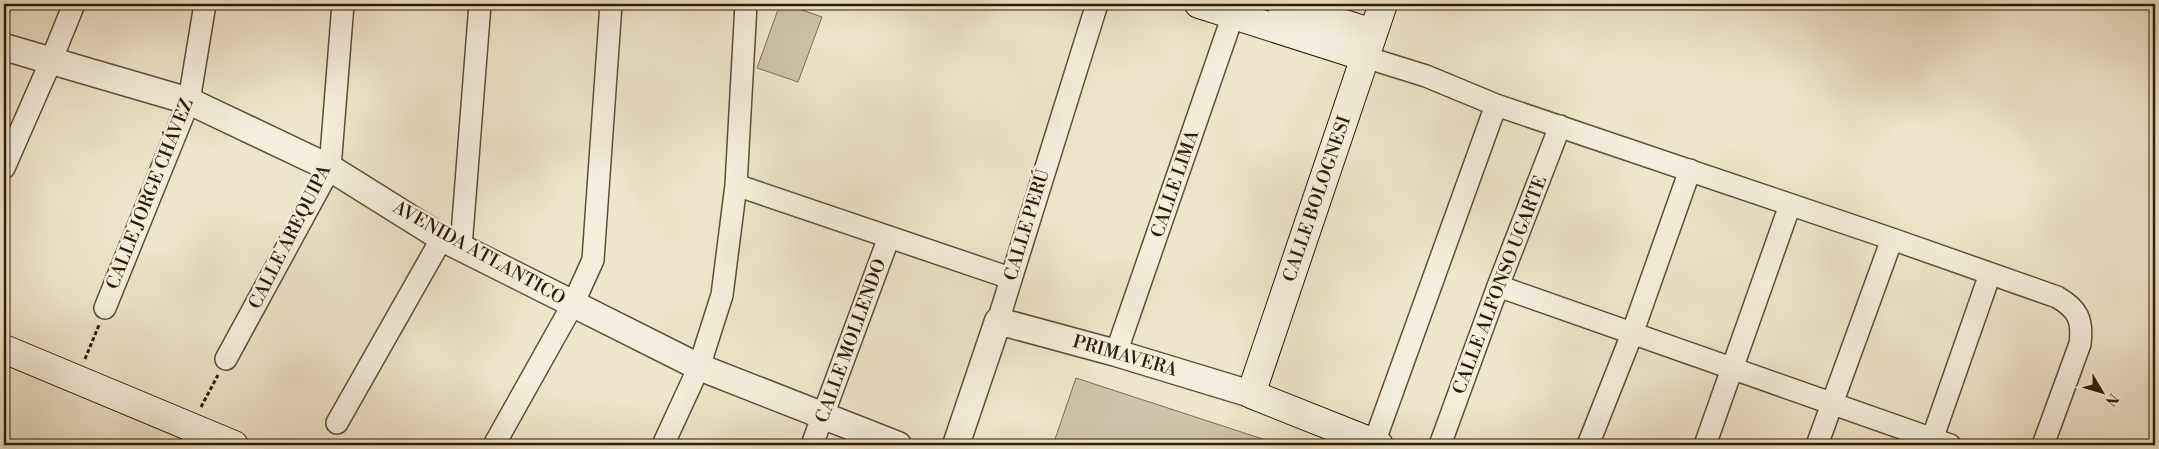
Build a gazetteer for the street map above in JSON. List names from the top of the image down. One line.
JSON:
{"streets":{"main road":["CALLE BOLOGNESI"],"street":["CALLE LIMA","CALLE JORGE CHÁVEZ","CALLE PERÚ","CALLE AREQUIPA","AVENIDA ATLANTICO","CALLE ALFONSO UGARTE","CALLE MOLLENDO","PRIMAVERA"]},"crossings":[["CALLE LIMA","PRIMAVERA"],["CALLE JORGE CHÁVEZ","AVENIDA ATLANTICO"],["CALLE BOLOGNESI","PRIMAVERA"],["CALLE PERÚ","PRIMAVERA"],["CALLE AREQUIPA","AVENIDA ATLANTICO"],["AVENIDA ATLANTICO","CALLE MOLLENDO"]],"north":"bottom right"}
